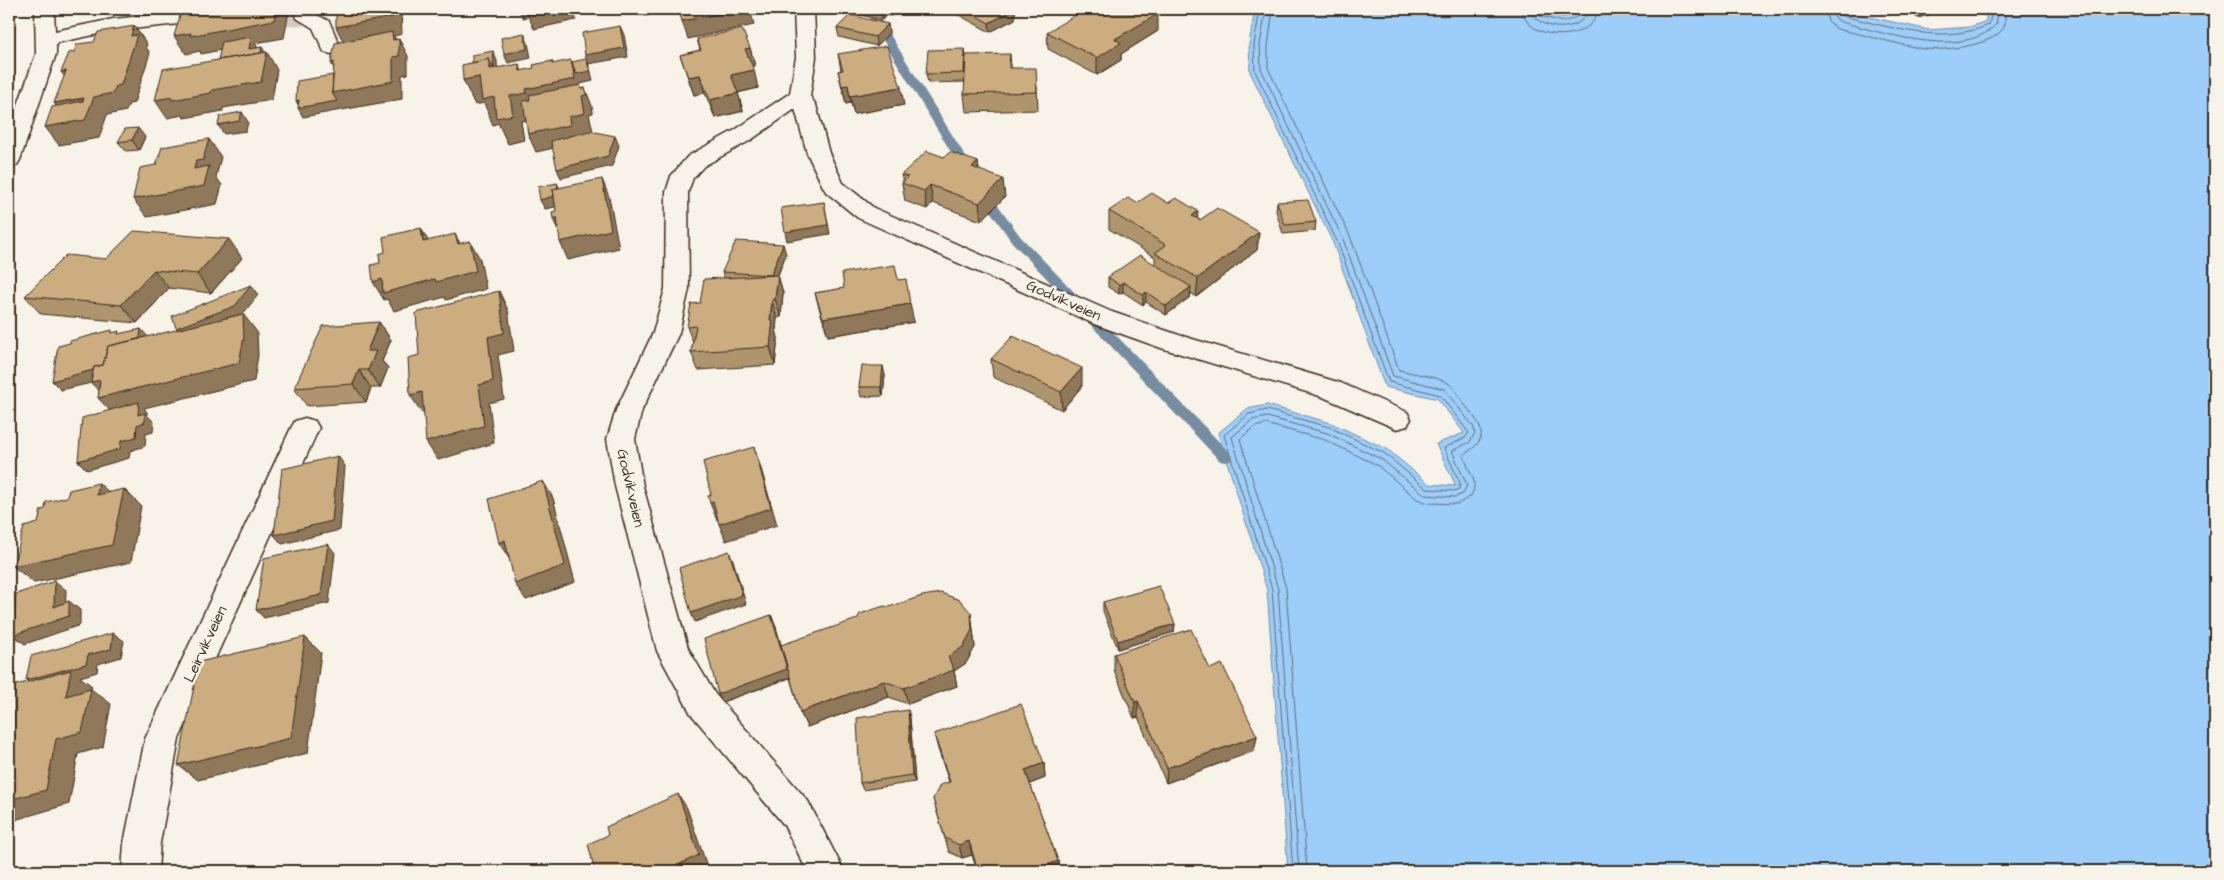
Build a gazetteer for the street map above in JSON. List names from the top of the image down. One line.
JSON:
{"streets":{"street":["Godvikveien","Leirvikveien"]}}
